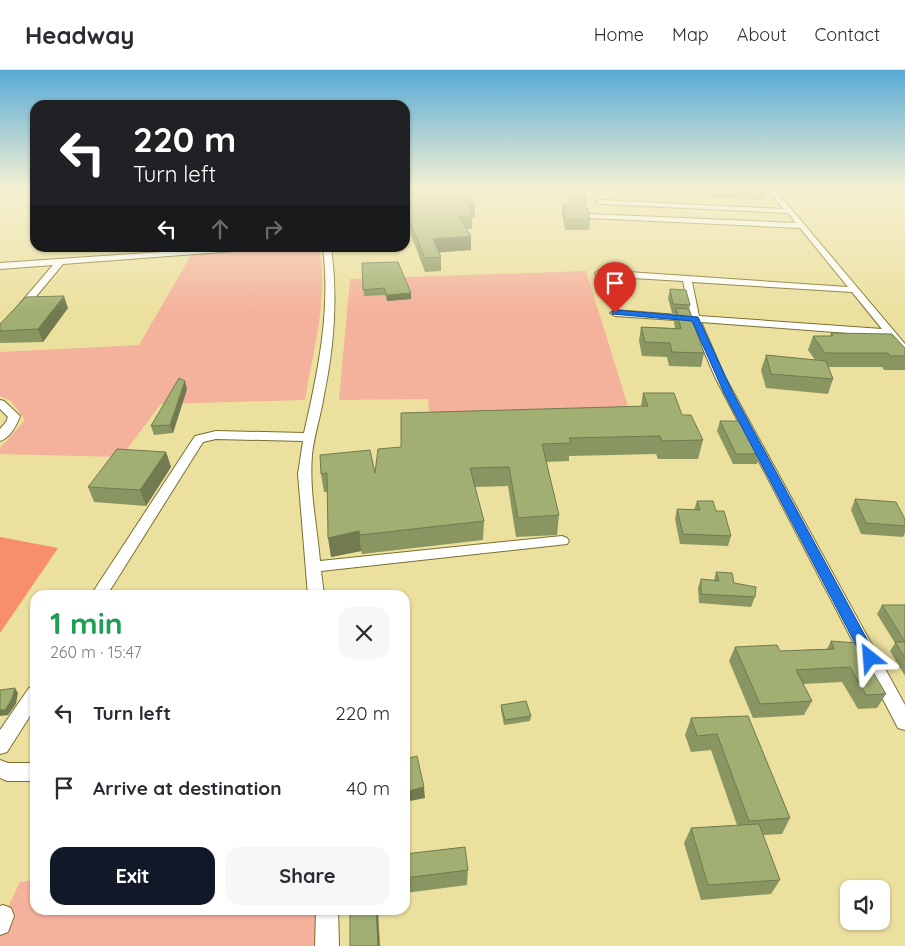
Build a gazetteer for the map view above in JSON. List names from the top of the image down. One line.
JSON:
{"page":{"header":"Headway","nav":["Home","Map","About","Contact"],"turn":["220 m","Turn left"],"heading":["1 min","260 m · 15:47"],"list":[{"name":"Turn left","value":"220 m"},{"name":"Arrive at destination","value":"40 m"}],"buttons":["Exit","Share"]}}
